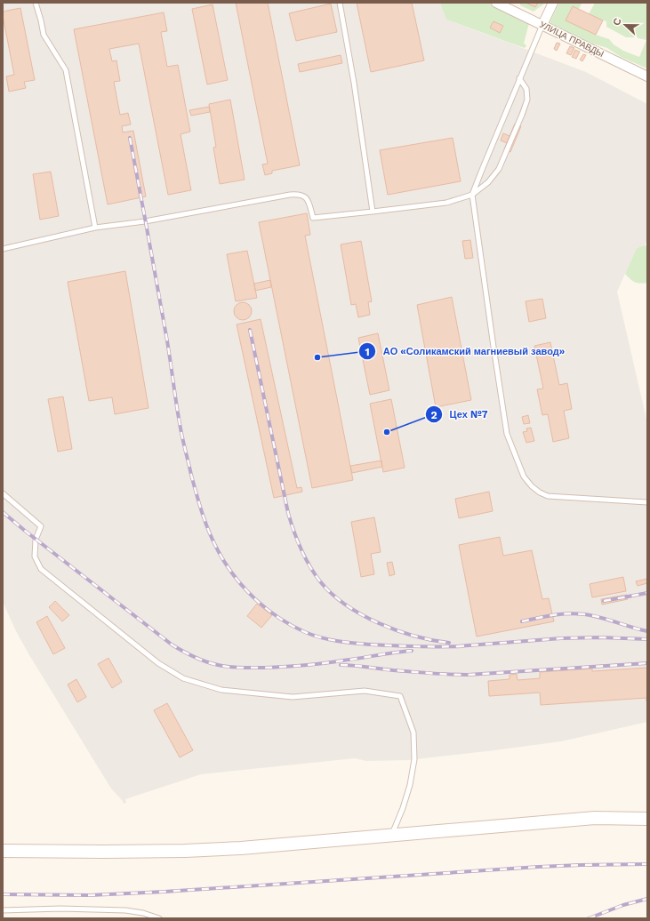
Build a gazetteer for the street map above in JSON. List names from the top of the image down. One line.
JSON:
{"streets":{"street":["УЛИЦА ПРАВДЫ"]},"places":["АО «Соликамский магниевый завод»","Цех №7"],"north":"left"}
